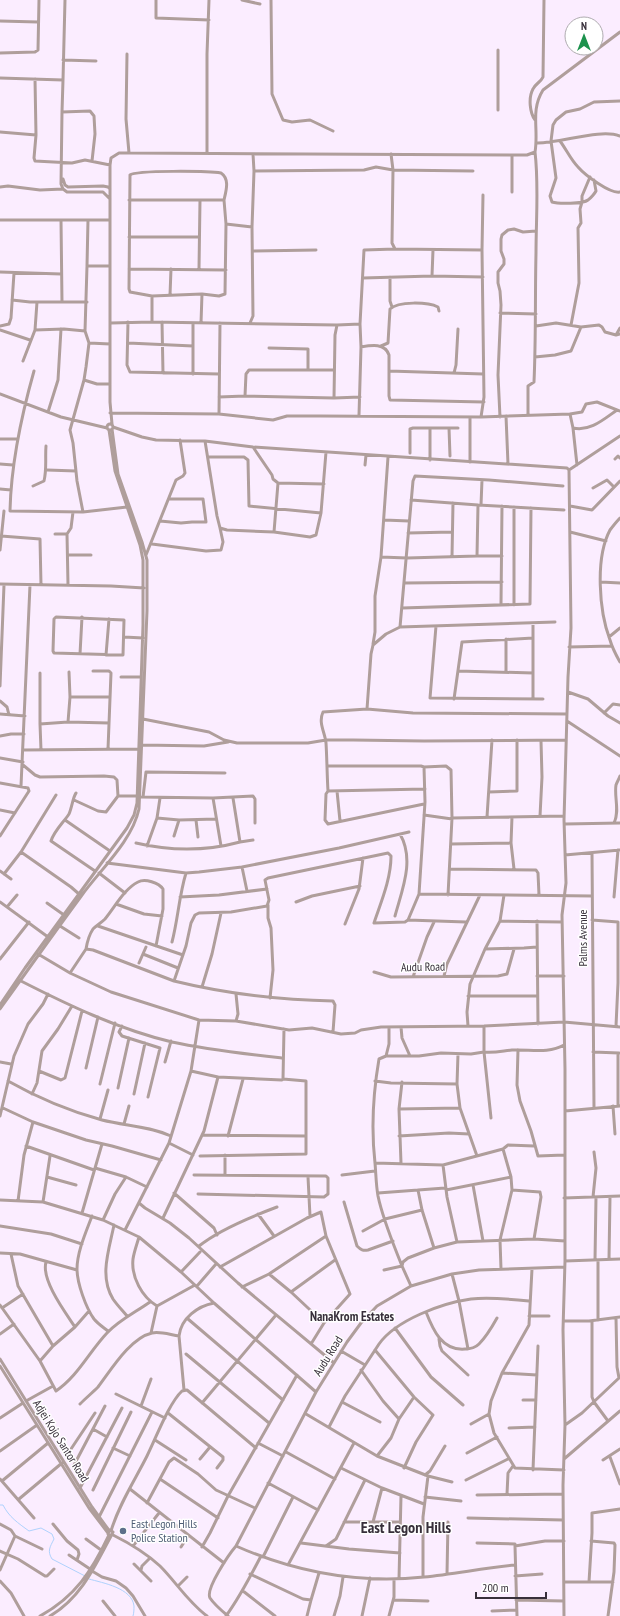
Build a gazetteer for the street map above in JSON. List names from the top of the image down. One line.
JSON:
{"streets":{"street":["Palms Avenue","Audu Road","Adjei Kojo Santor Road"]},"districts":["NanaKrom Estates","East Legon Hills"],"places":["East Legon Hills Police Station"],"scale_bar":"200 m","north":"top"}
